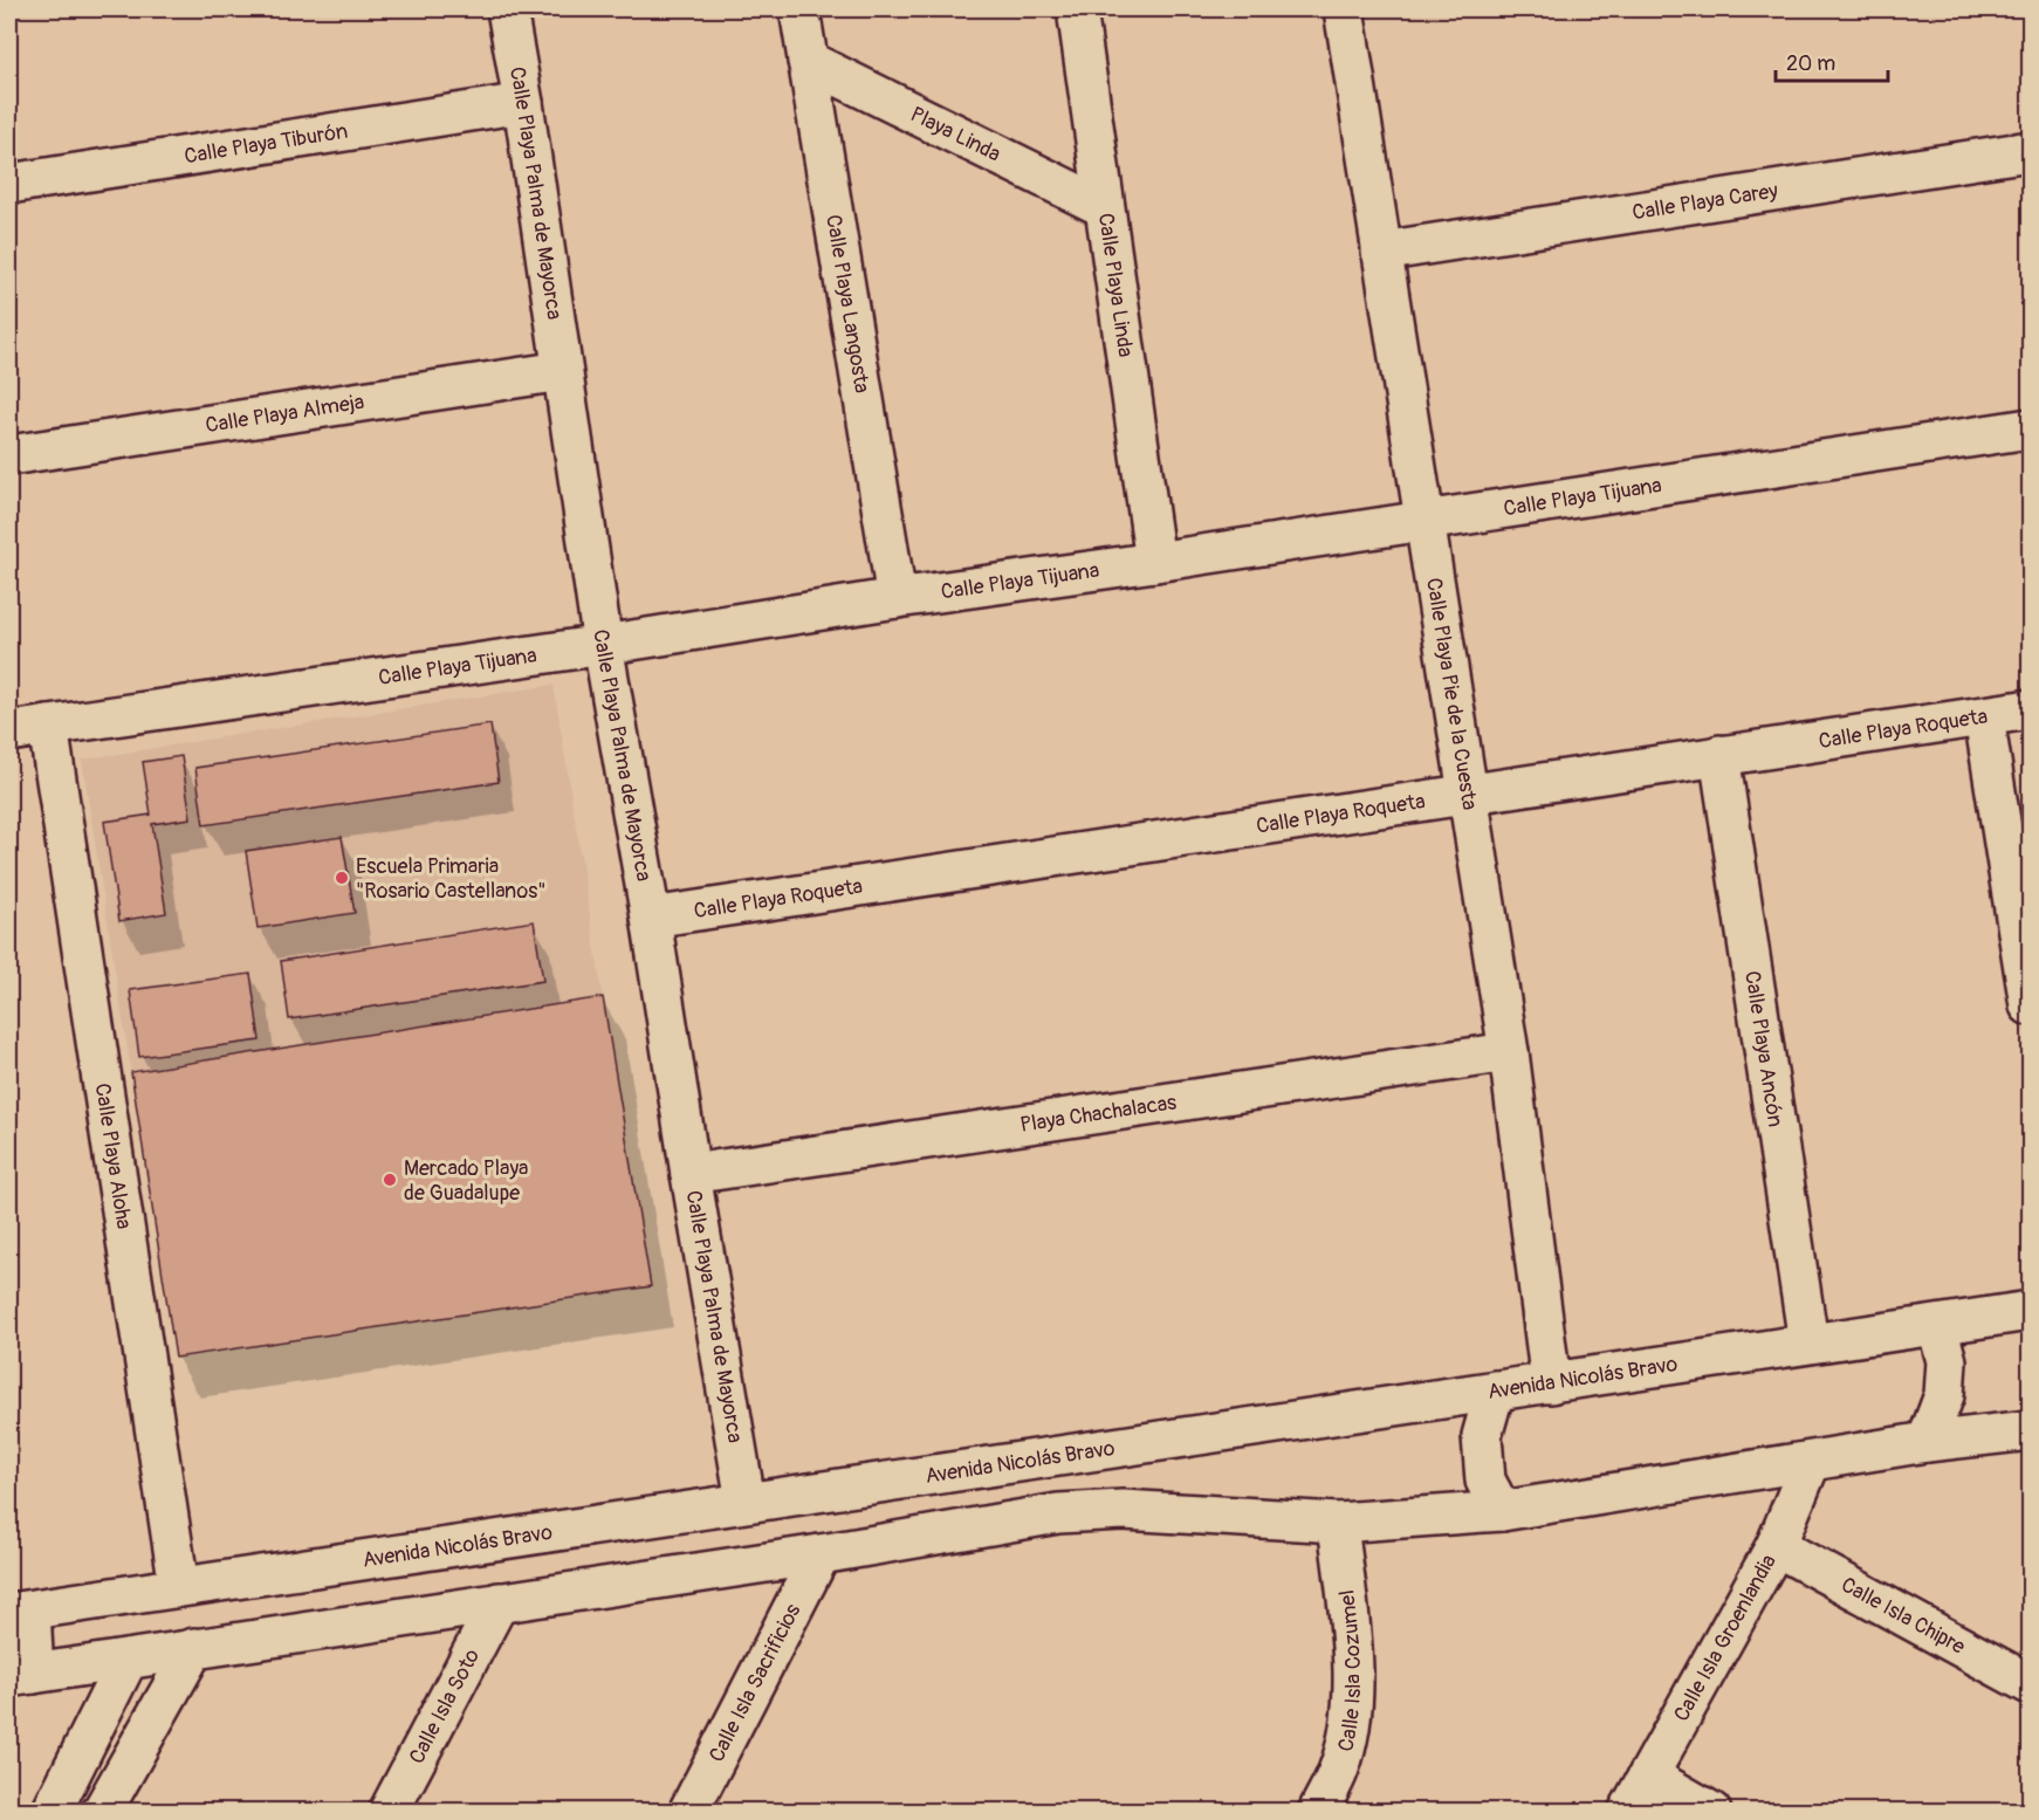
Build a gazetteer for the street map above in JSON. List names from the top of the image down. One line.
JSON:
{"streets":{"street":["Playa Linda","Calle Playa Tiburón","Calle Playa Palma de Mayorca","Calle Playa Carey","Calle Playa Linda","Calle Playa Langosta","Calle Playa Almeja","Calle Playa Tijuana","Calle Playa Pie de la Cuesta","Calle Playa Roqueta","Calle Playa Ancón","Playa Chachalacas","Calle Playa Aloha","Avenida Nicolás Bravo","Calle Isla Chipre","Calle Isla Groenlandia","Calle Isla Cozumel","Calle Isla Sacrificios","Calle Isla Soto"]},"crossings":[["Playa Linda","Calle Playa Linda"],["Playa Linda","Calle Playa Langosta"],["Calle Playa Tiburón","Calle Playa Palma de Mayorca"],["Calle Playa Palma de Mayorca","Calle Playa Almeja"],["Calle Playa Palma de Mayorca","Calle Playa Tijuana"],["Calle Playa Palma de Mayorca","Calle Playa Roqueta"],["Calle Playa Palma de Mayorca","Playa Chachalacas"],["Calle Playa Palma de Mayorca","Avenida Nicolás Bravo"],["Calle Playa Carey","Calle Playa Pie de la Cuesta"],["Calle Playa Linda","Calle Playa Tijuana"],["Calle Playa Langosta","Calle Playa Tijuana"],["Calle Playa Tijuana","Calle Playa Pie de la Cuesta"],["Calle Playa Tijuana","Calle Playa Aloha"],["Calle Playa Pie de la Cuesta","Calle Playa Roqueta"],["Calle Playa Pie de la Cuesta","Playa Chachalacas"],["Calle Playa Pie de la Cuesta","Avenida Nicolás Bravo"],["Calle Playa Roqueta","Calle Playa Ancón"],["Calle Playa Ancón","Avenida Nicolás Bravo"],["Calle Playa Aloha","Avenida Nicolás Bravo"],["Calle Isla Chipre","Calle Isla Groenlandia"]],"places":["Escuela Primaria \"Rosario Castellanos\"","Mercado Playa de Guadalupe"],"scale_bar":"20 m"}
